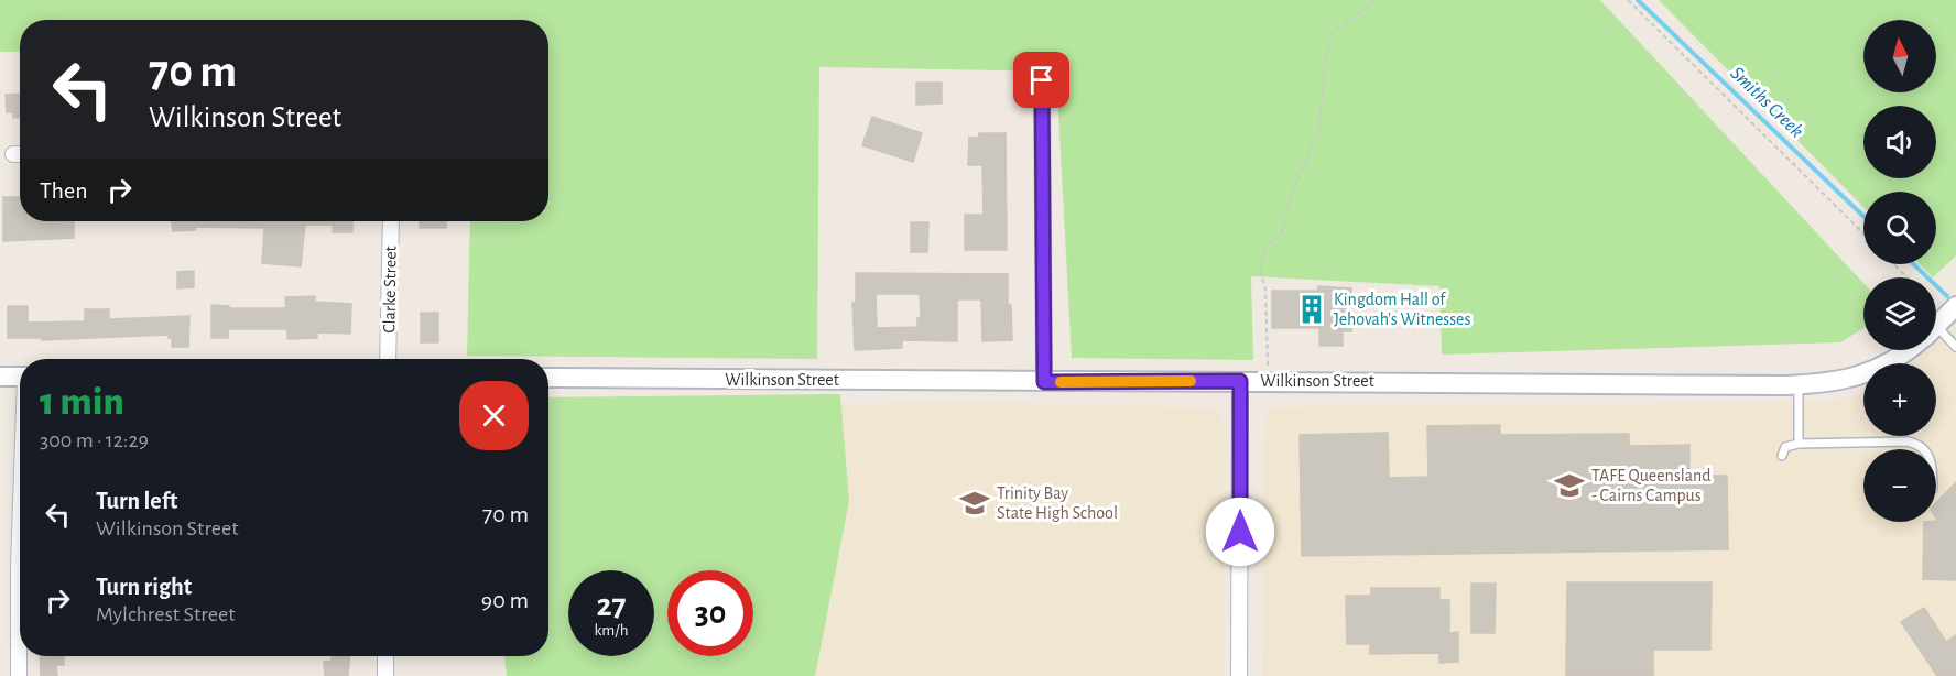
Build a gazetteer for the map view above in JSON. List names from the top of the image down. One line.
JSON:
{"streets":{"street":["Clarke Street","Wilkinson Street"]},"water":["Smiths Creek"],"places":{"building":["Kingdom Hall of Jehovah's Witnesses"],"school or university":["TAFE Queensland - Cairns Campus","Trinity Bay State High School"]},"north":"top","page":{"map_buttons":["+","−"],"turn":["70 m","Wilkinson Street"],"then":"Then","heading":["1 min","300 m · 12:29"],"list":[{"name":"Turn left","note":"Wilkinson Street","value":"70 m"},{"name":"Turn right","note":"Mylchrest Street","value":"90 m"}],"speed":"27 km/h","limit":"30"}}
